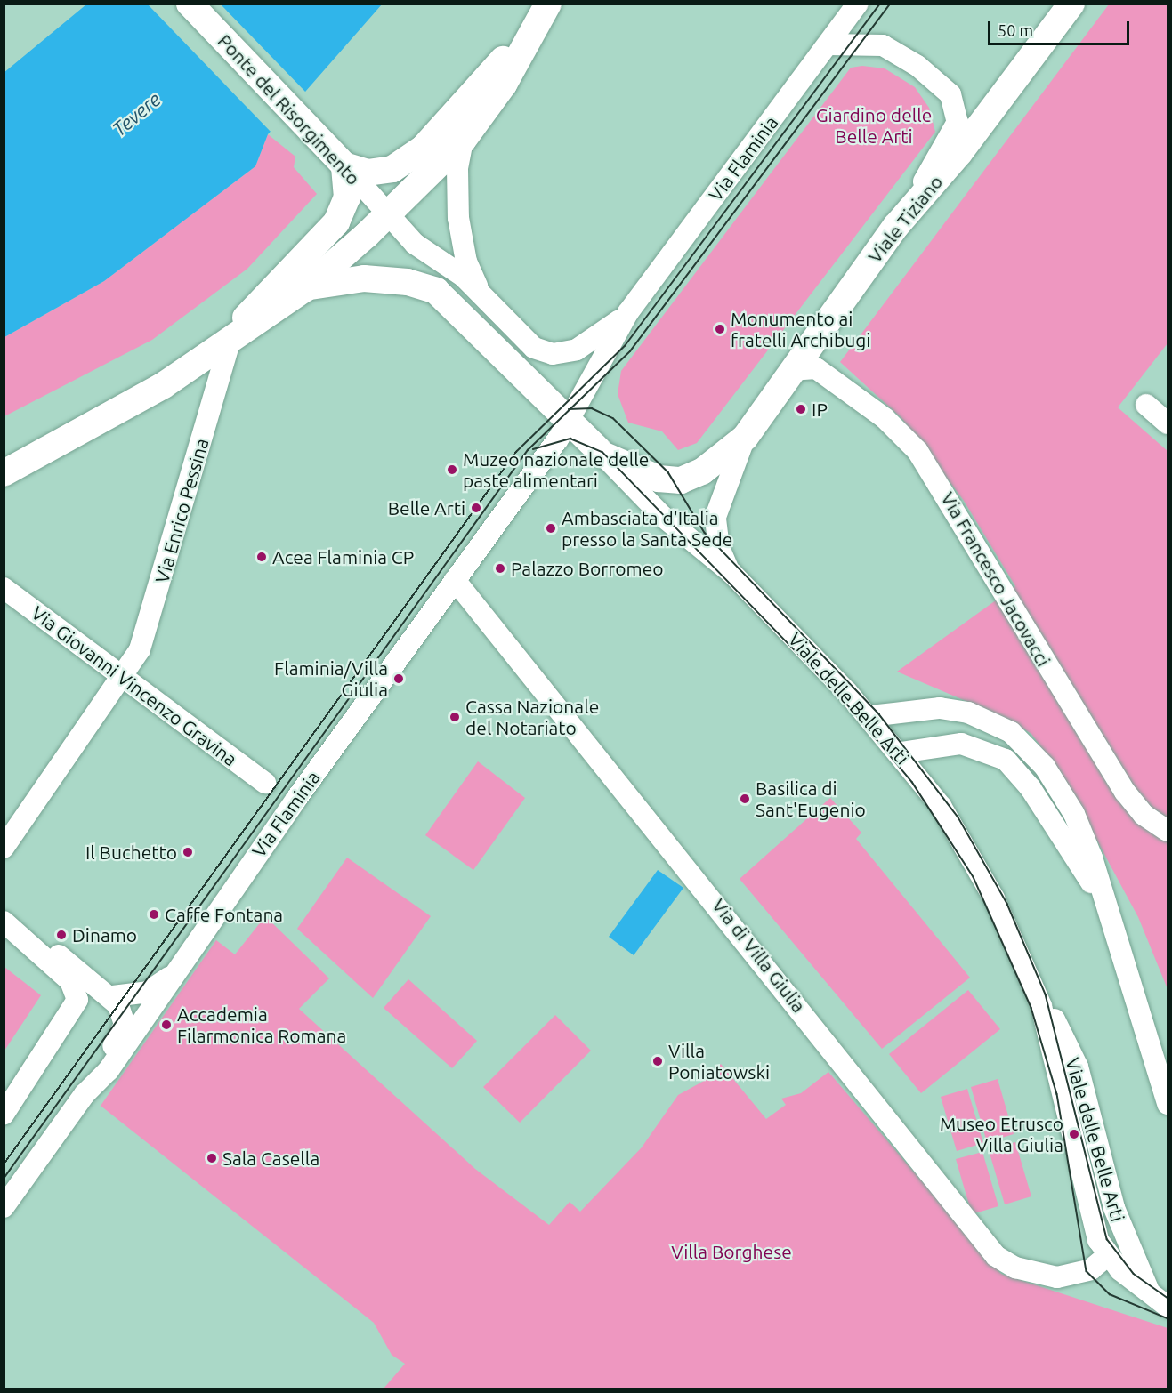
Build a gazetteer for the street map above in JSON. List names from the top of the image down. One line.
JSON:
{"streets":{"main road":["Ponte del Risorgimento","Viale Tiziano"],"street":["Via Flaminia","Via Enrico Pessina","Via Francesco Jacovacci","Via Giovanni Vincenzo Gravina","Viale delle Belle Arti","Via di Villa Giulia"]},"crossings":[["Via Flaminia","Via di Villa Giulia"],["Viale Tiziano","Via Francesco Jacovacci"],["Viale Tiziano","Viale delle Belle Arti"],["Via Enrico Pessina","Via Giovanni Vincenzo Gravina"],["Viale delle Belle Arti","Via di Villa Giulia"]],"water":["Tevere"],"parks":["Giardino delle Belle Arti","Villa Borghese"],"places":["Monumento ai fratelli Archibugi","IP","Muzeo nazionale delle paste alimentari","Belle Arti","Ambasciata d'Italia presso la Santa Sede","Acea Flaminia CP","Palazzo Borromeo","Flaminia/Villa Giulia","Cassa Nazionale del Notariato","Basilica di Sant'Eugenio","Il Buchetto","Caffe Fontana","Dinamo","Accademia Filarmonica Romana","Villa Poniatowski","Museo Etrusco Villa Giulia","Sala Casella"],"scale_bar":"50 m"}
